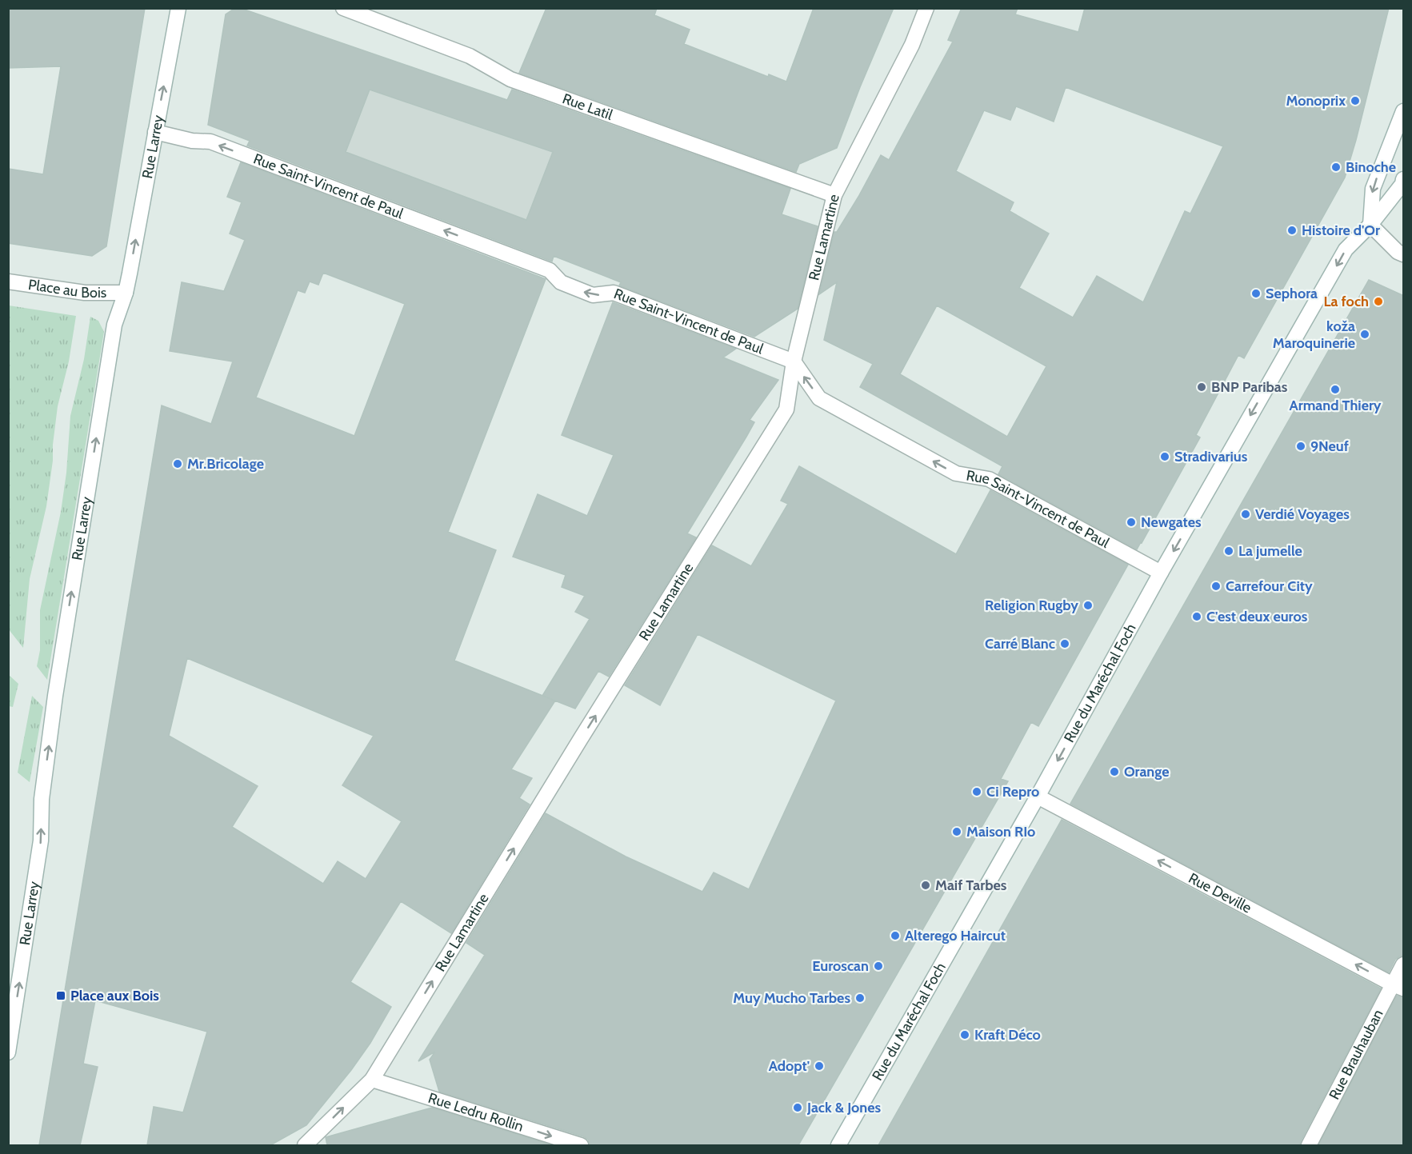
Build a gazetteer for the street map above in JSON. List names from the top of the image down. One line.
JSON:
{"streets":{"street":["Rue Latil","Rue Larrey","Rue Saint-Vincent de Paul","Rue Lamartine","Place au Bois","Rue du Maréchal Foch","Rue Deville","Rue Brauhauban","Rue Ledru Rollin"]},"crossings":[["Rue Latil","Rue Lamartine"],["Rue Larrey","Rue Saint-Vincent de Paul"],["Rue Larrey","Place au Bois"],["Rue Saint-Vincent de Paul","Rue Lamartine"],["Rue Saint-Vincent de Paul","Rue du Maréchal Foch"],["Rue Lamartine","Rue Ledru Rollin"],["Rue du Maréchal Foch","Rue Deville"],["Rue Deville","Rue Brauhauban"]],"one_way":["Rue Larrey","Rue Saint-Vincent de Paul","Rue Lamartine","Rue du Maréchal Foch","Rue Deville","Rue Ledru Rollin"],"places":{"other":["Monoprix","Binoche","Histoire d'Or","Sephora","La foch","koža Maroquinerie","BNP Paribas","Armand Thiery","9Neuf","Stradivarius","Mr.Bricolage","Verdié Voyages","Newgates","La jumelle","Carrefour City","Religion Rugby","C'est deux euros","Carré Blanc","Orange","Ci Repro","Maison RIo","Maif Tarbes","Alterego Haircut","Euroscan","Muy Mucho Tarbes","Kraft Déco","Adopt'","Jack & Jones"],"transit":["Place aux Bois"]}}
